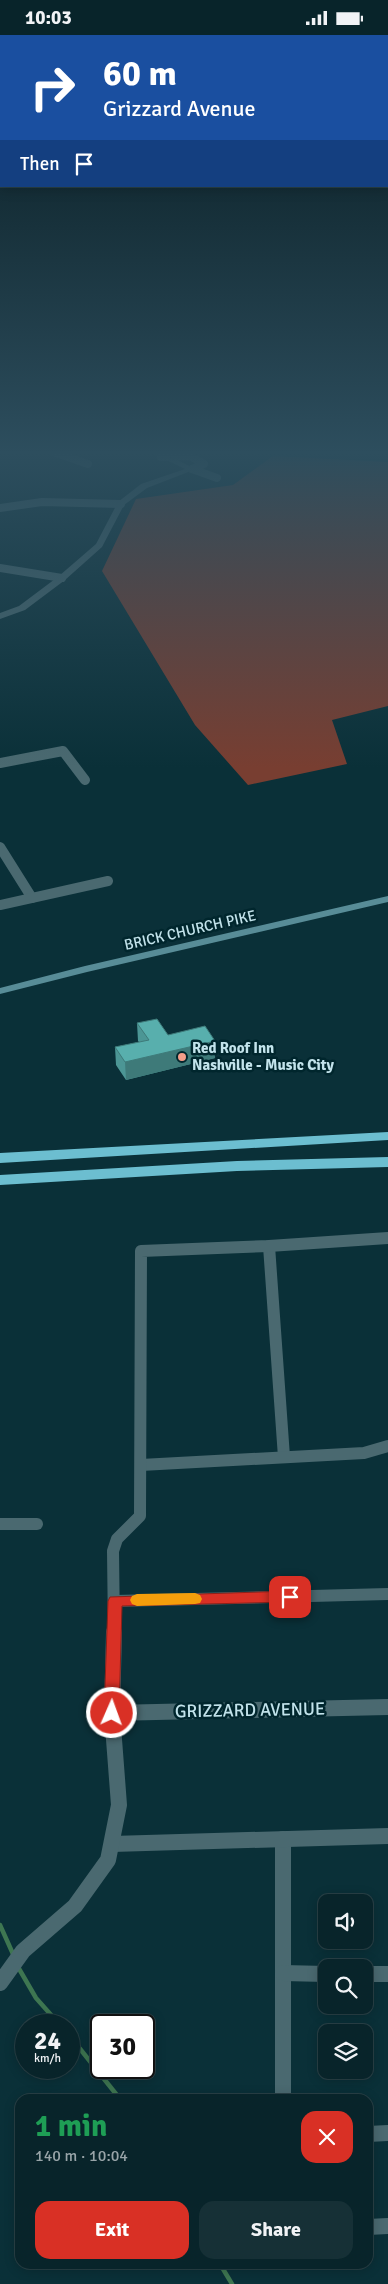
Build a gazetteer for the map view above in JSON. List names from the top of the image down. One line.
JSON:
{"streets":{"main road":["BRICK CHURCH PIKE"],"street":["GRIZZARD AVENUE"]},"places":["Red Roof Inn Nashville - Music City"],"page":{"status":"10:03","turn":["60 m","Grizzard Avenue"],"then":"Then","speed":"24 km/h","limit":"30","heading":["1 min","140 m · 10:04"],"buttons":["Exit","Share"]}}
